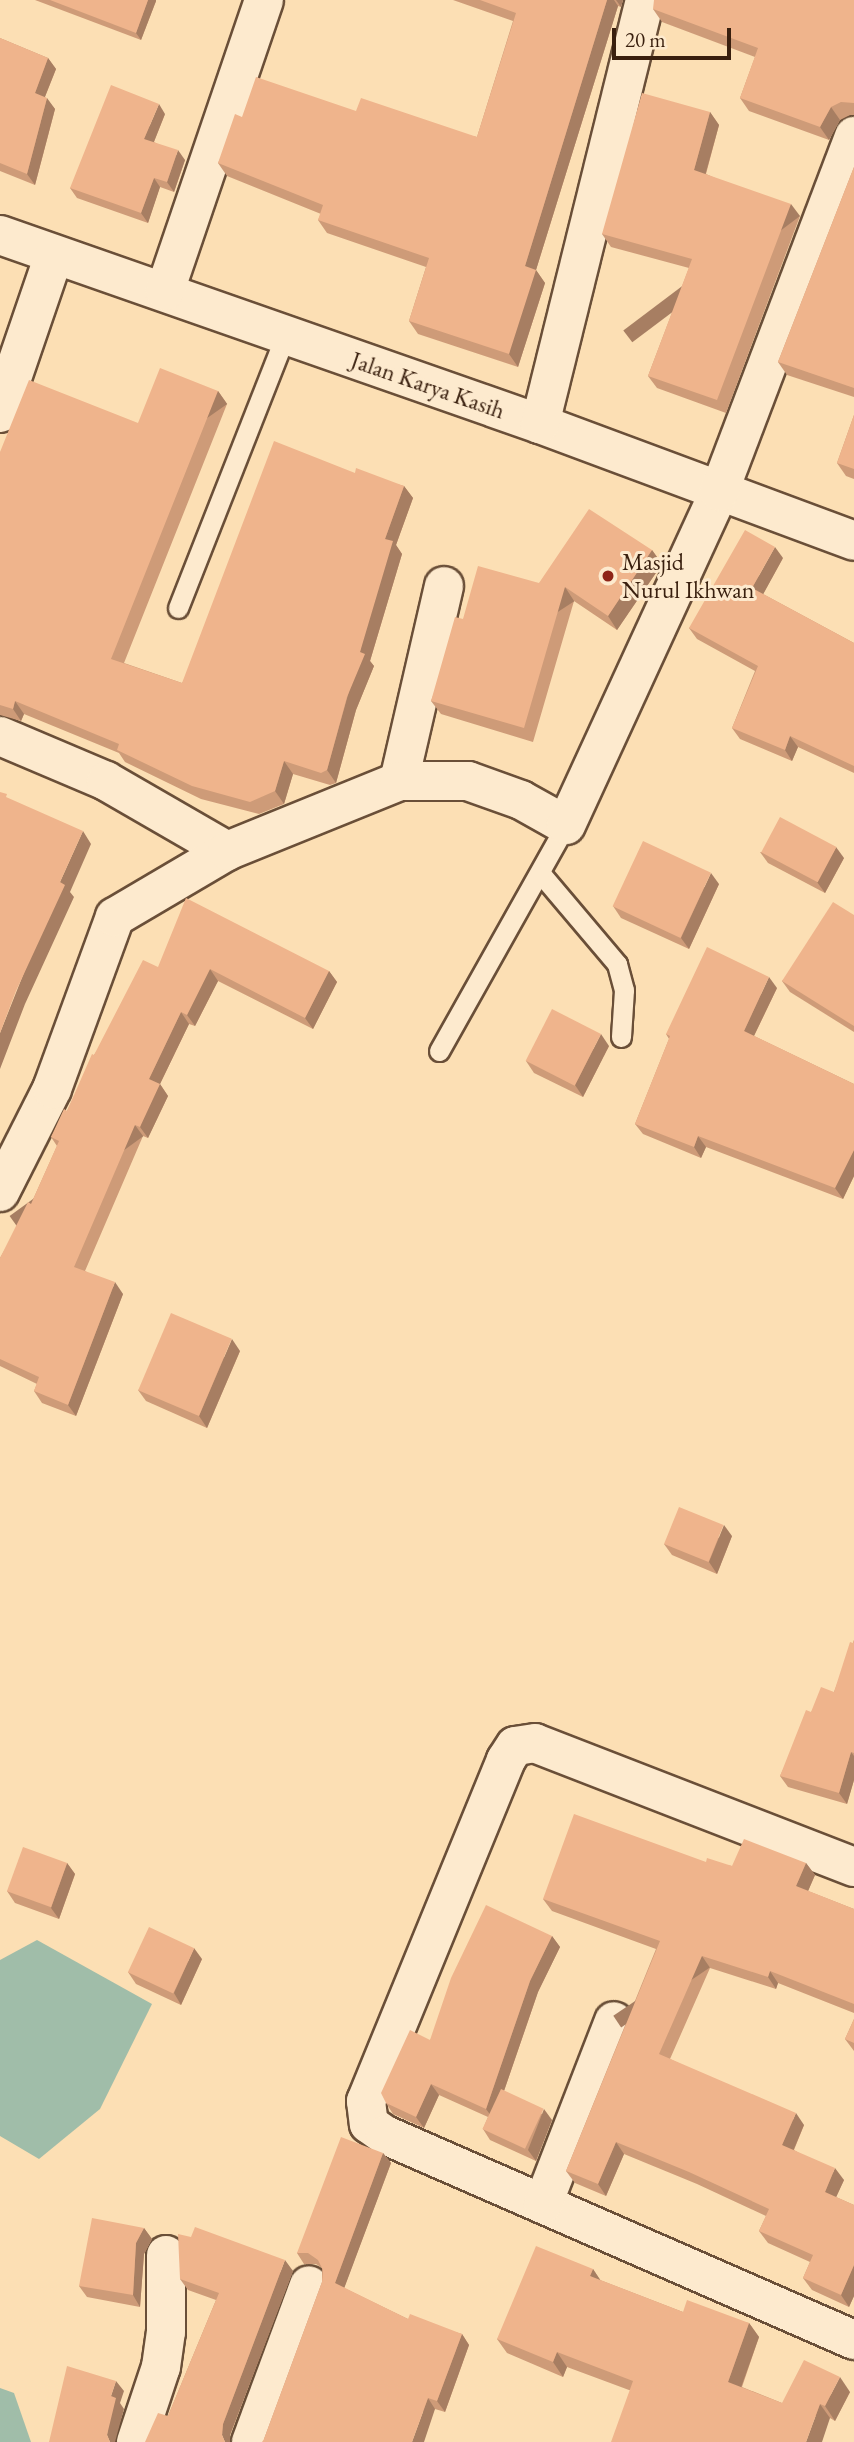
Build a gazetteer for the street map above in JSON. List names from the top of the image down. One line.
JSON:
{"streets":{"street":["Jalan Karya Kasih"]},"places":["Masjid Nurul Ikhwan"],"scale_bar":"20 m"}
